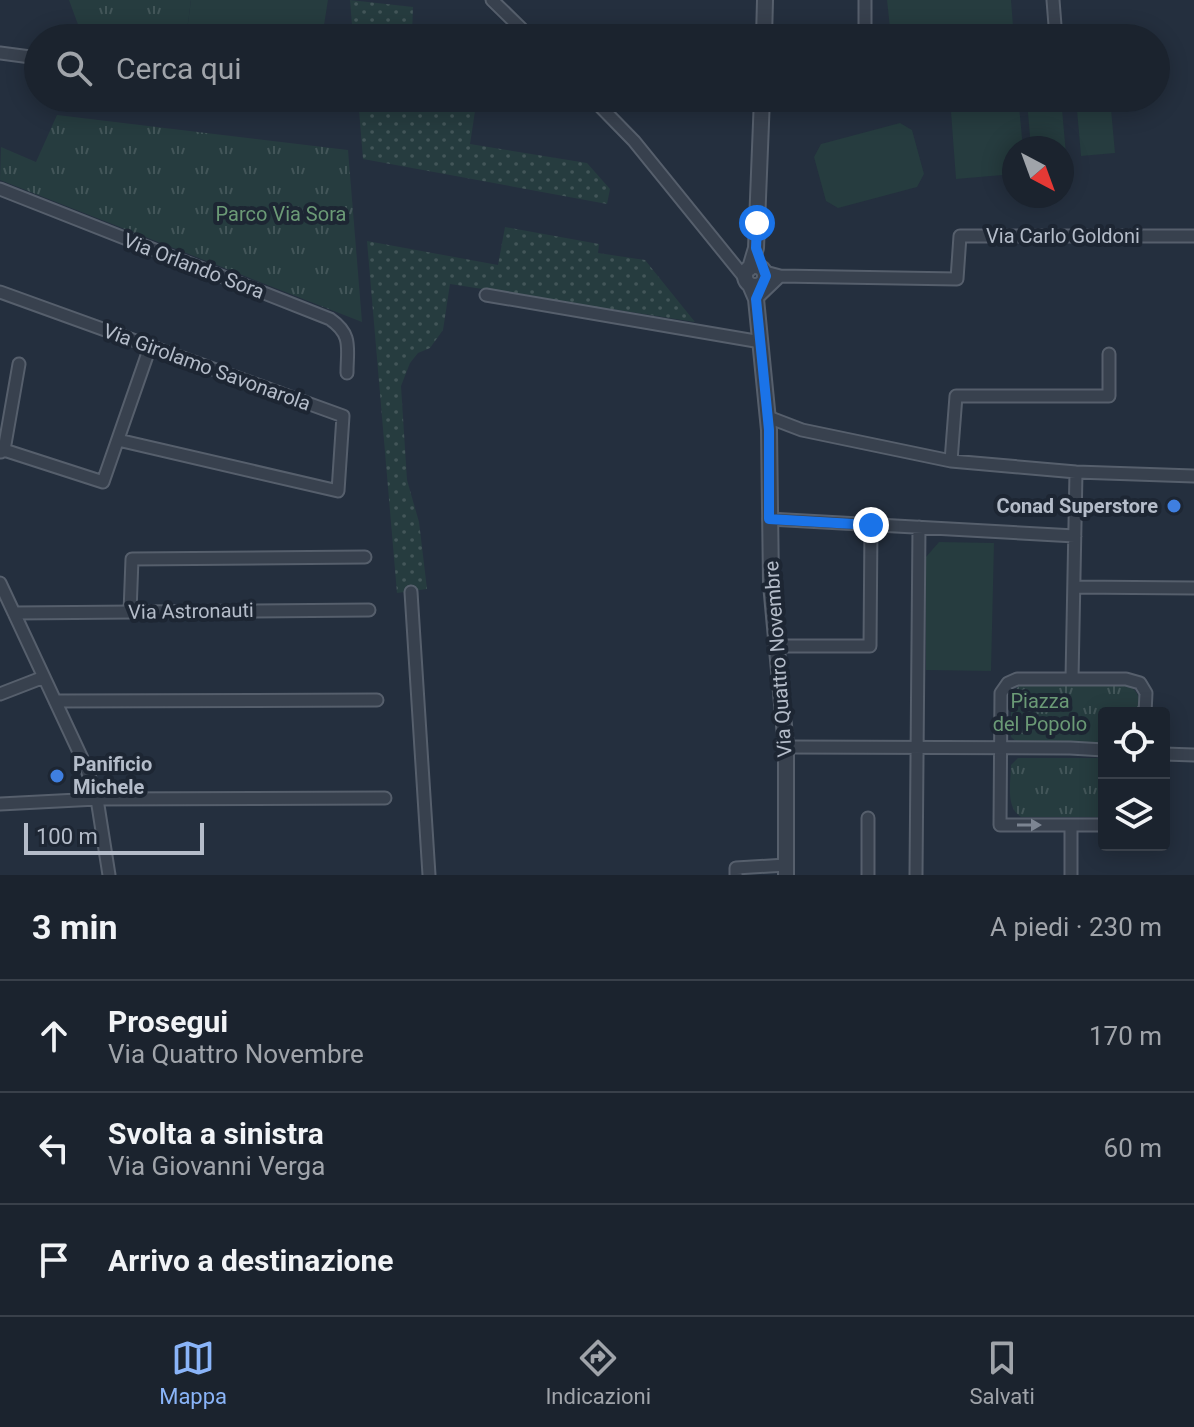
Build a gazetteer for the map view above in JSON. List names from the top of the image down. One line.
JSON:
{"streets":{"street":["Via Carlo Goldoni","Via Orlando Sora","Via Girolamo Savonarola","Via Astronauti","Via Quattro Novembre"]},"crossings":[["Via Carlo Goldoni","Via Quattro Novembre"]],"parks":["Parco Via Sora","Piazza del Popolo"],"places":["Conad Superstore","Panificio Michele"],"scale_bar":"100 m","north":"bottom right","page":{"search":"Cerca qui","scale":"100 m","heading":["3 min","A piedi · 230 m"],"list":[["Prosegui","Via Quattro Novembre","170 m"],["Svolta a sinistra","Via Giovanni Verga","60 m"],"Arrivo a destinazione"],"nav":["Mappa","Indicazioni","Salvati"]}}
